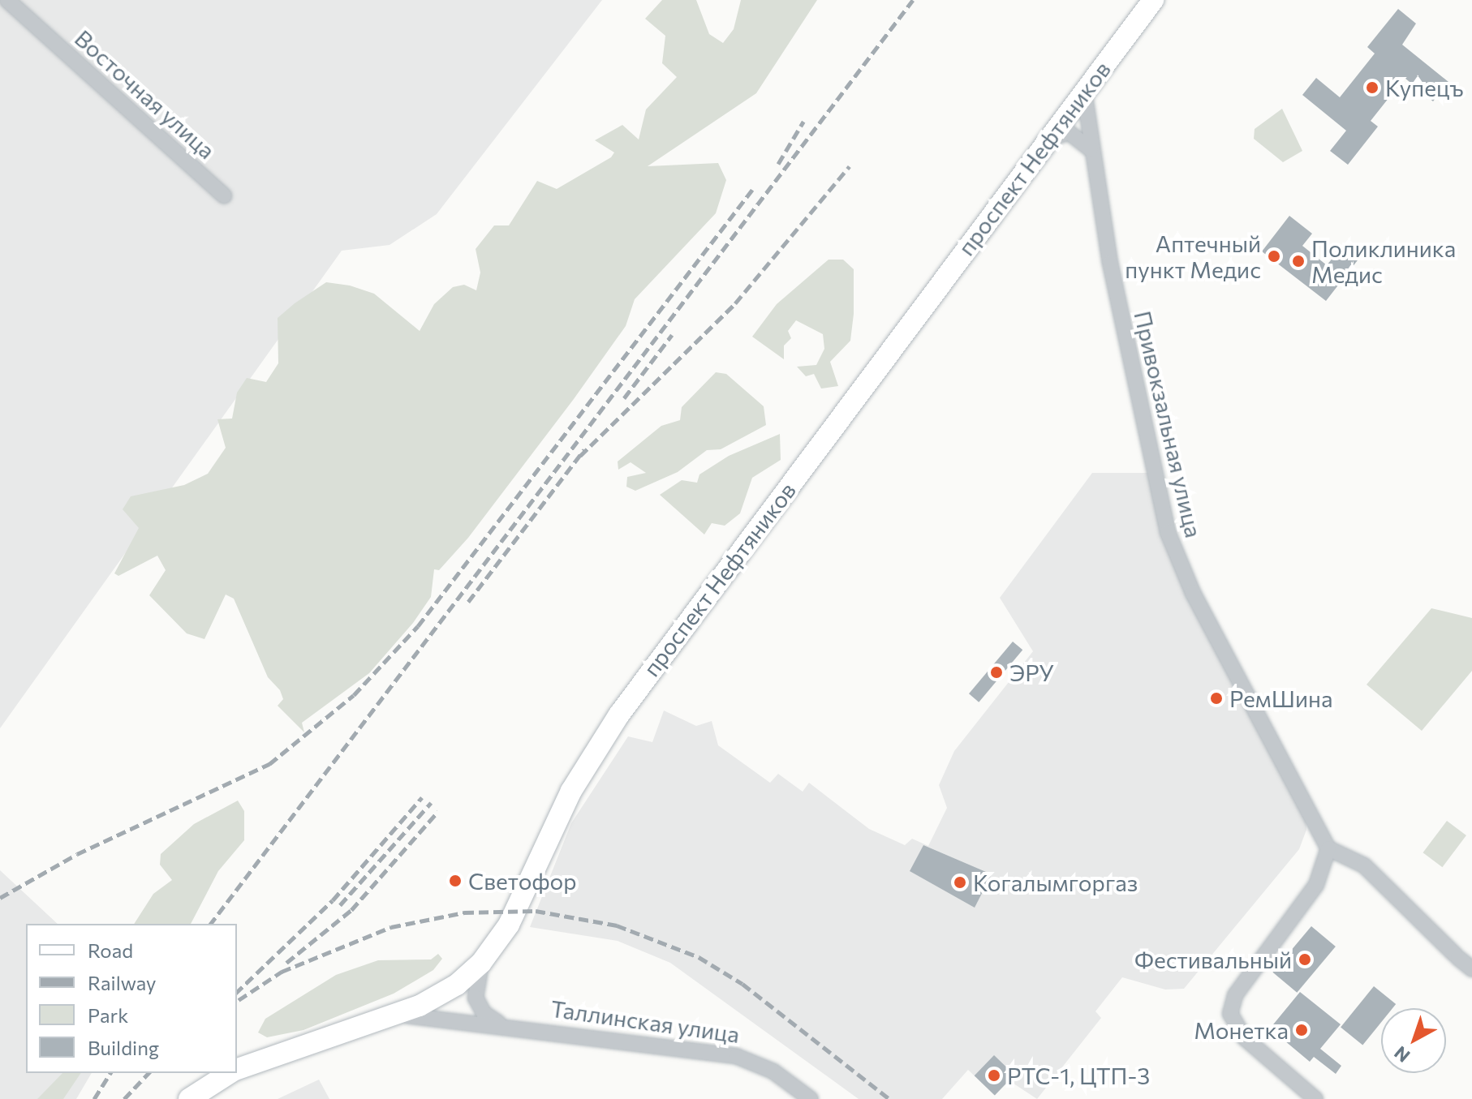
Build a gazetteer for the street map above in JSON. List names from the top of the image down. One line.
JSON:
{"streets":{"main road":["проспект Нефтяников"],"street":["Восточная улица","Привокзальная улица","Таллинская улица"]},"crossings":[["проспект Нефтяников","Привокзальная улица"],["проспект Нефтяников","Таллинская улица"]],"places":["Купецъ","Аптечный пункт Медис","Поликлиника Медис","ЭРУ","РемШина","Светофор","Когалымгоргаз","Фестивальный","Монетка","РТС-1, ЦТП-3"],"legend":["Road","Railway","Park","Building"],"north":"bottom left"}
